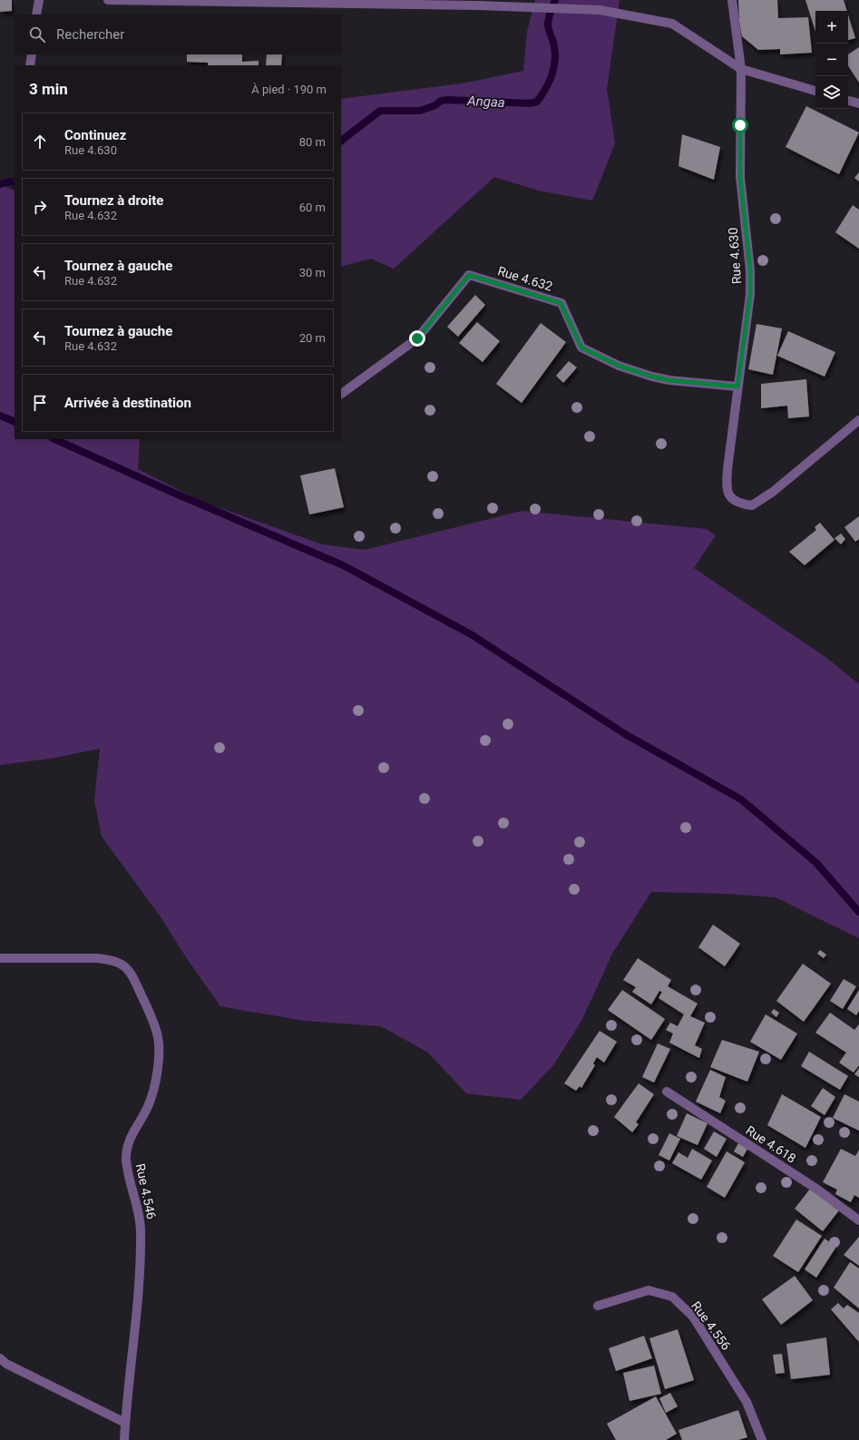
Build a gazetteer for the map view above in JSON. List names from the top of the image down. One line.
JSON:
{"streets":{"street":["Rue 4.630","Rue 4.632","Rue 4.618","Rue 4.546","Rue 4.556"]},"crossings":[["Rue 4.630","Rue 4.632"]],"water":["Angaa"],"page":{"map_buttons":["+","−"],"search":"Rechercher","heading":["3 min","À pied · 190 m"],"list":[["Continuez","Rue 4.630","80 m"],["Tournez à droite","Rue 4.632","60 m"],["Tournez à gauche","Rue 4.632","30 m"],["Tournez à gauche","Rue 4.632","20 m"],"Arrivée à destination"]}}
